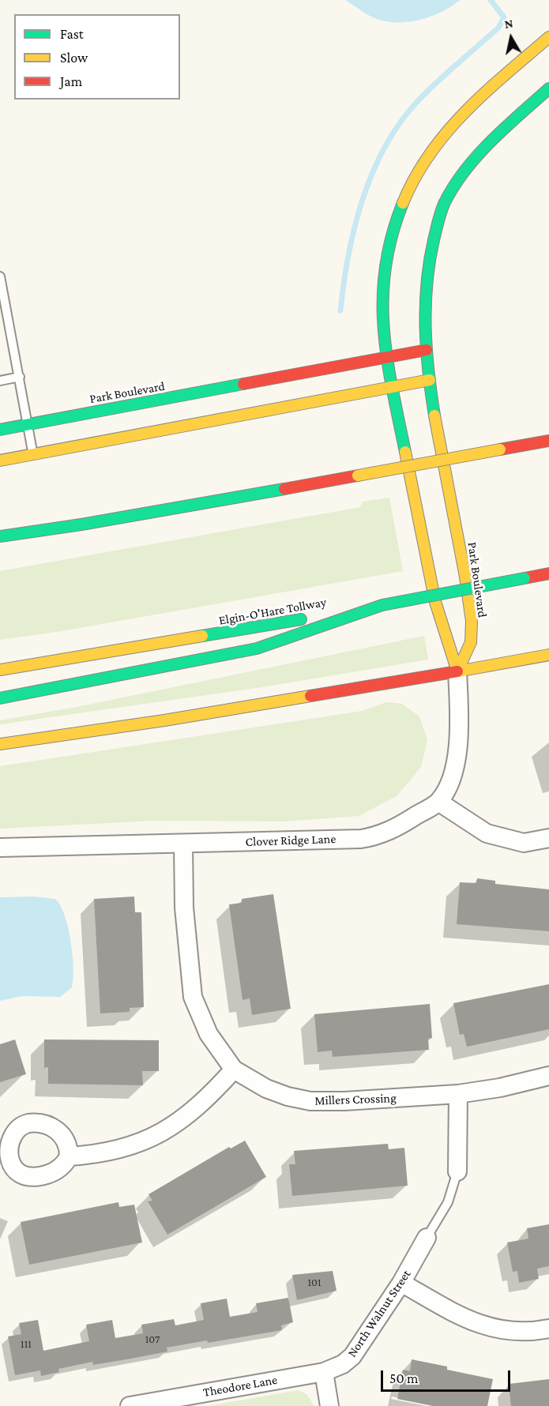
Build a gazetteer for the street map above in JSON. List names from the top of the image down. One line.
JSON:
{"streets":{"main road":["Park Boulevard","Elgin-O'Hare Tollway"],"street":["Clover Ridge Lane","Millers Crossing","North Walnut Street","Theodore Lane"]},"crossings":[["Park Boulevard","Clover Ridge Lane"],["Clover Ridge Lane","Millers Crossing"],["North Walnut Street","Theodore Lane"]],"house_numbers":["101","107","111"],"legend":["Fast","Slow","Jam"],"scale_bar":"50 m","north":"top"}
